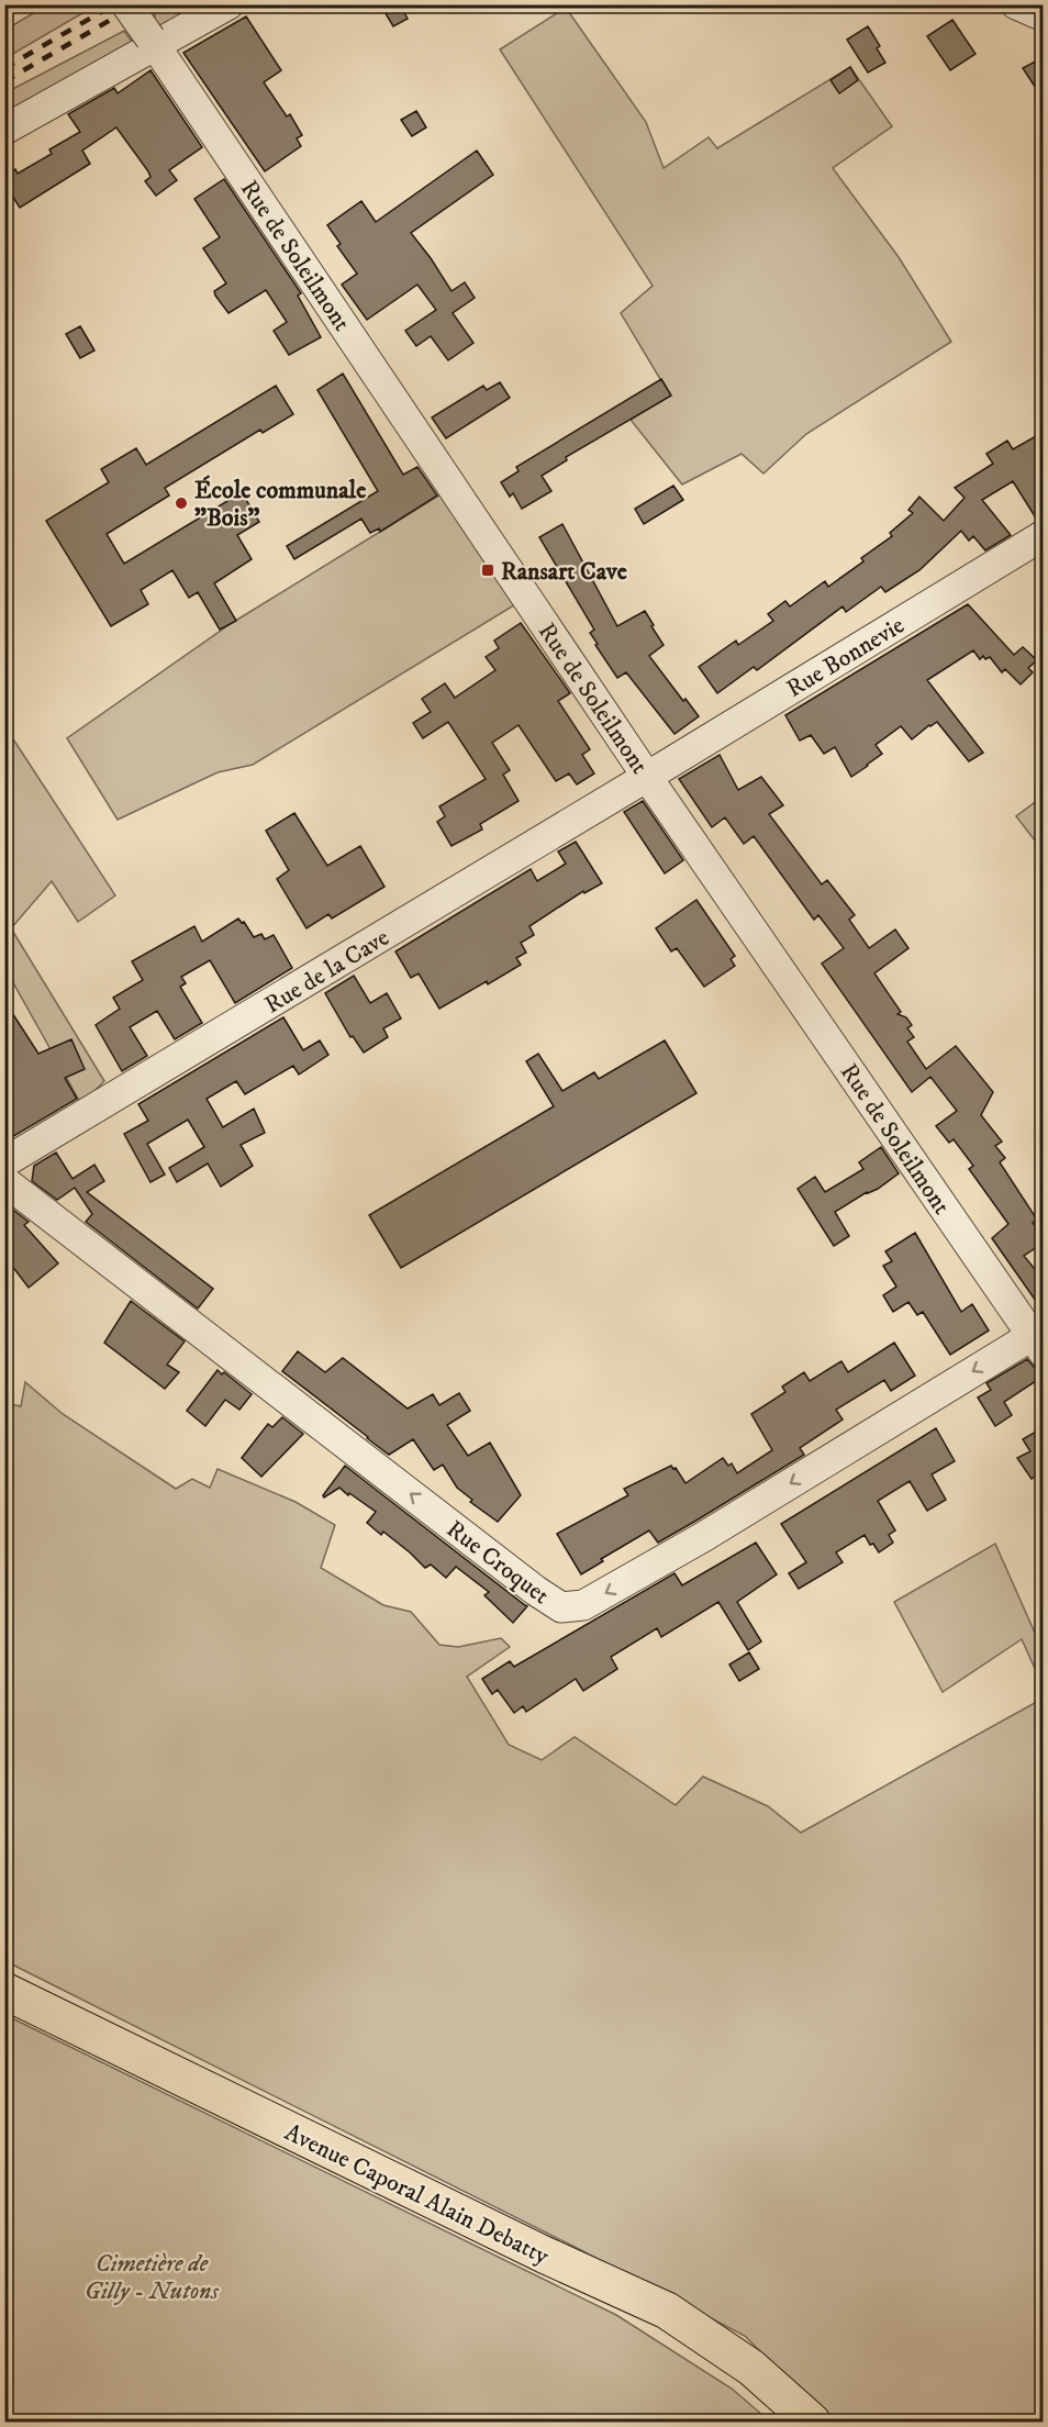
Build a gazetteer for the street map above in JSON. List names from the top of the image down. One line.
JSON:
{"streets":{"main road":["Avenue Caporal Alain Debatty"],"street":["Rue de Soleilmont","Rue Bonnevie","Rue de la Cave","Rue Croquet"]},"crossings":[["Rue de Soleilmont","Rue Bonnevie"],["Rue de Soleilmont","Rue de la Cave"],["Rue de Soleilmont","Rue Croquet"],["Rue Bonnevie","Rue de la Cave"]],"one_way":["Rue Croquet"],"parks":["Cimetière de Gilly - Nutons"],"places":{"other":["École communale \"Bois\""],"transit":["Ransart Cave"]}}
